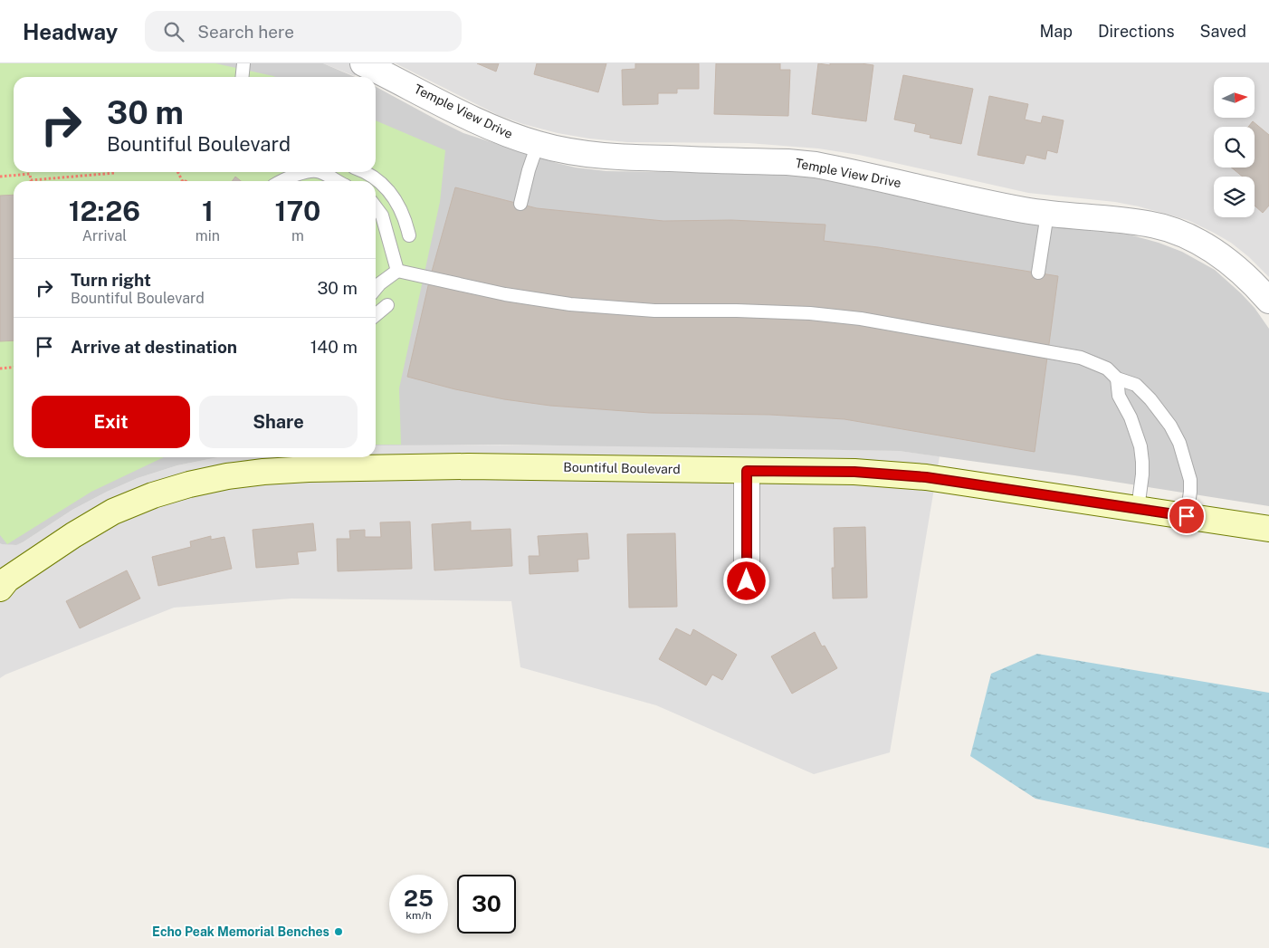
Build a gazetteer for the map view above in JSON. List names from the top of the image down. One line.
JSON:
{"streets":{"main road":["Bountiful Boulevard"],"street":["Temple View Drive"]},"places":["Echo Peak Memorial Benches"],"north":"right","page":{"header":"Headway","search":"Search here","nav":["Map","Directions","Saved"],"turn":["30 m","Bountiful Boulevard"],"eta":["12:26","Arrival","1","min","170","m"],"list":[{"name":"Turn right","note":"Bountiful Boulevard","value":"30 m"},{"name":"Arrive at destination","value":"140 m"}],"buttons":["Exit","Share"],"speed":"25 km/h","limit":"30"}}
